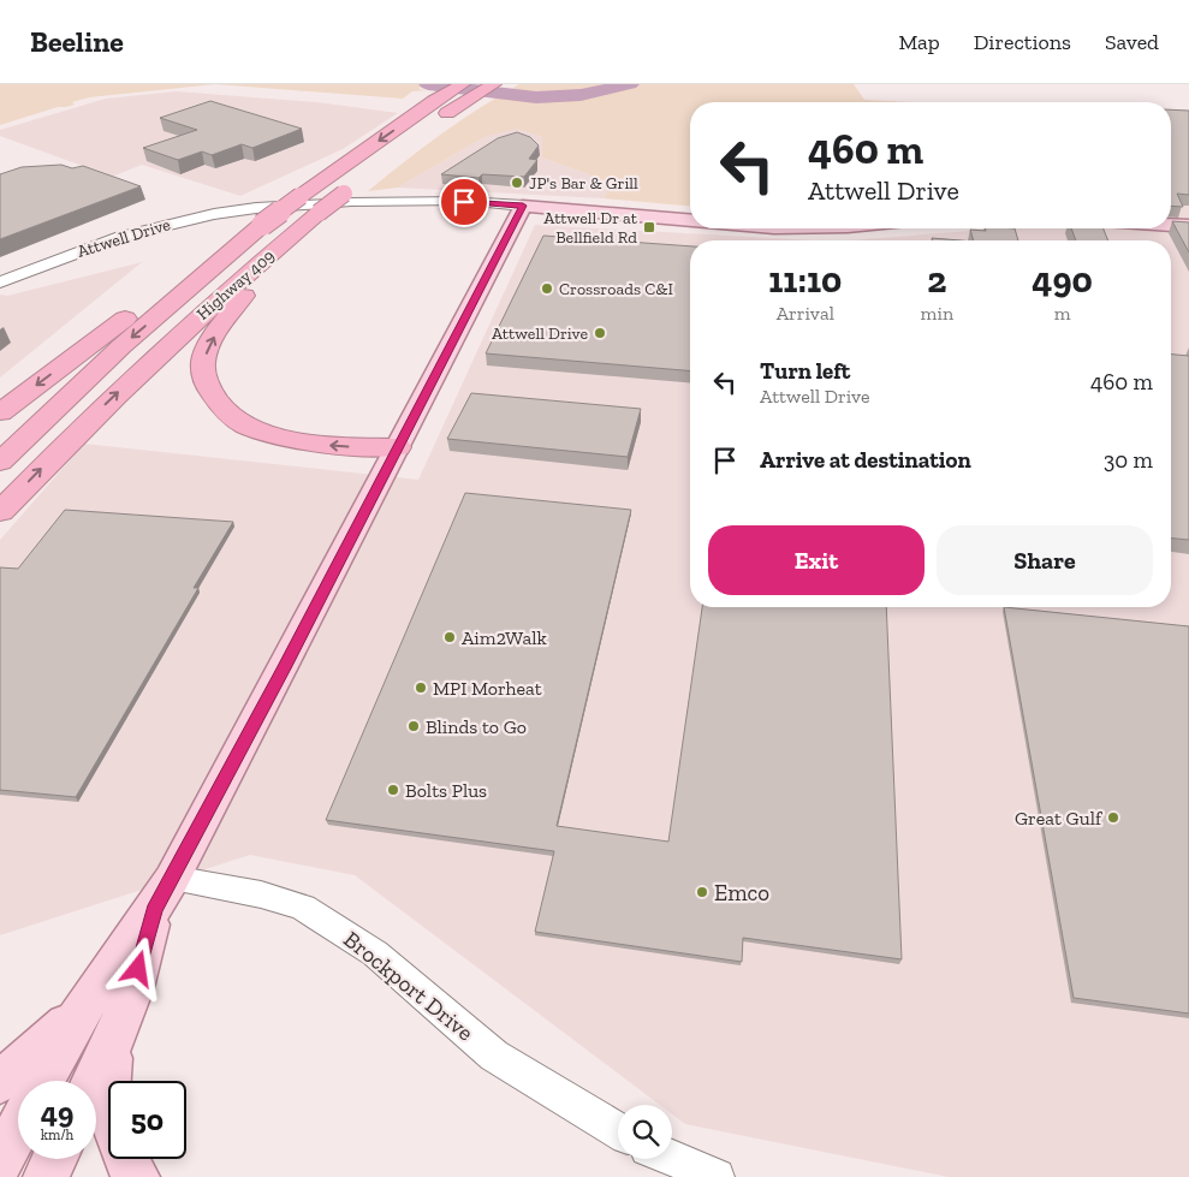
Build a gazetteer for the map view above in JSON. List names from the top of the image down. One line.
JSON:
{"streets":{"highway":["Highway 409"],"main road":["Attwell Drive"],"street":["Brockport Drive"]},"places":{"other":["JP's Bar & Grill","Crossroads C&I","Attwell Drive","Aim2Walk","MPI Morheat","Blinds to Go","Bolts Plus","Great Gulf","Emco"],"transit":["Attwell Dr at Bellfield Rd"]},"page":{"header":"Beeline","nav":["Map","Directions","Saved"],"turn":["460 m","Attwell Drive"],"eta":["11:10","Arrival","2","min","490","m"],"list":[{"name":"Turn left","note":"Attwell Drive","value":"460 m"},{"name":"Arrive at destination","value":"30 m"}],"buttons":["Exit","Share"],"speed":"49 km/h","limit":"50"}}
